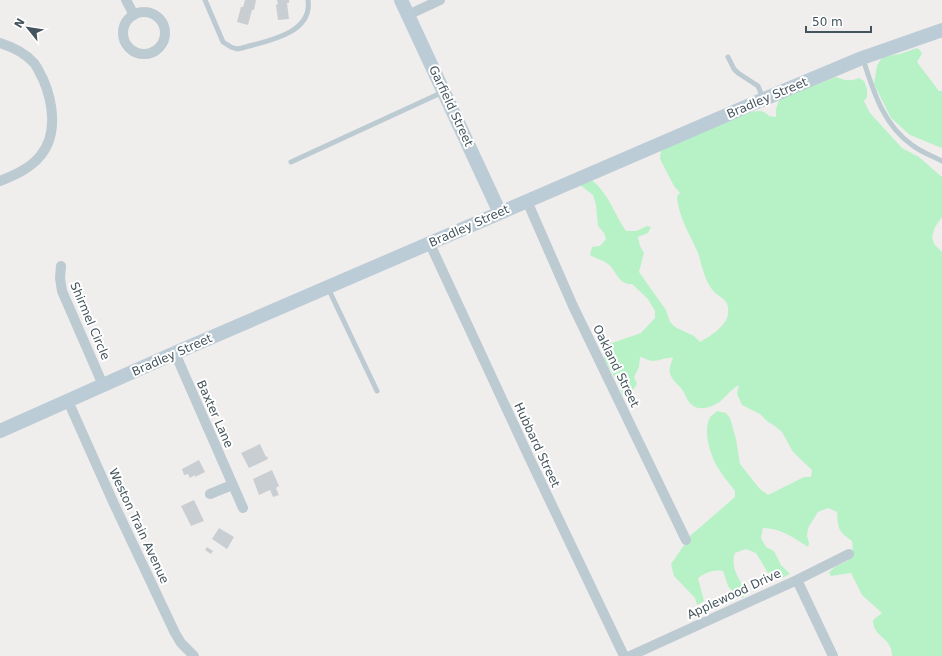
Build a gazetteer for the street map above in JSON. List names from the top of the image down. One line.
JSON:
{"streets":{"main road":["Bradley Street","Garfield Street"],"street":["Shirmel Circle","Oakland Street","Baxter Lane","Hubbard Street","Weston Train Avenue","Applewood Drive"]},"crossings":[["Bradley Street","Garfield Street"],["Bradley Street","Shirmel Circle"],["Bradley Street","Oakland Street"],["Bradley Street","Baxter Lane"],["Bradley Street","Hubbard Street"],["Bradley Street","Weston Train Avenue"]],"scale_bar":"50 m","north":"top left"}
